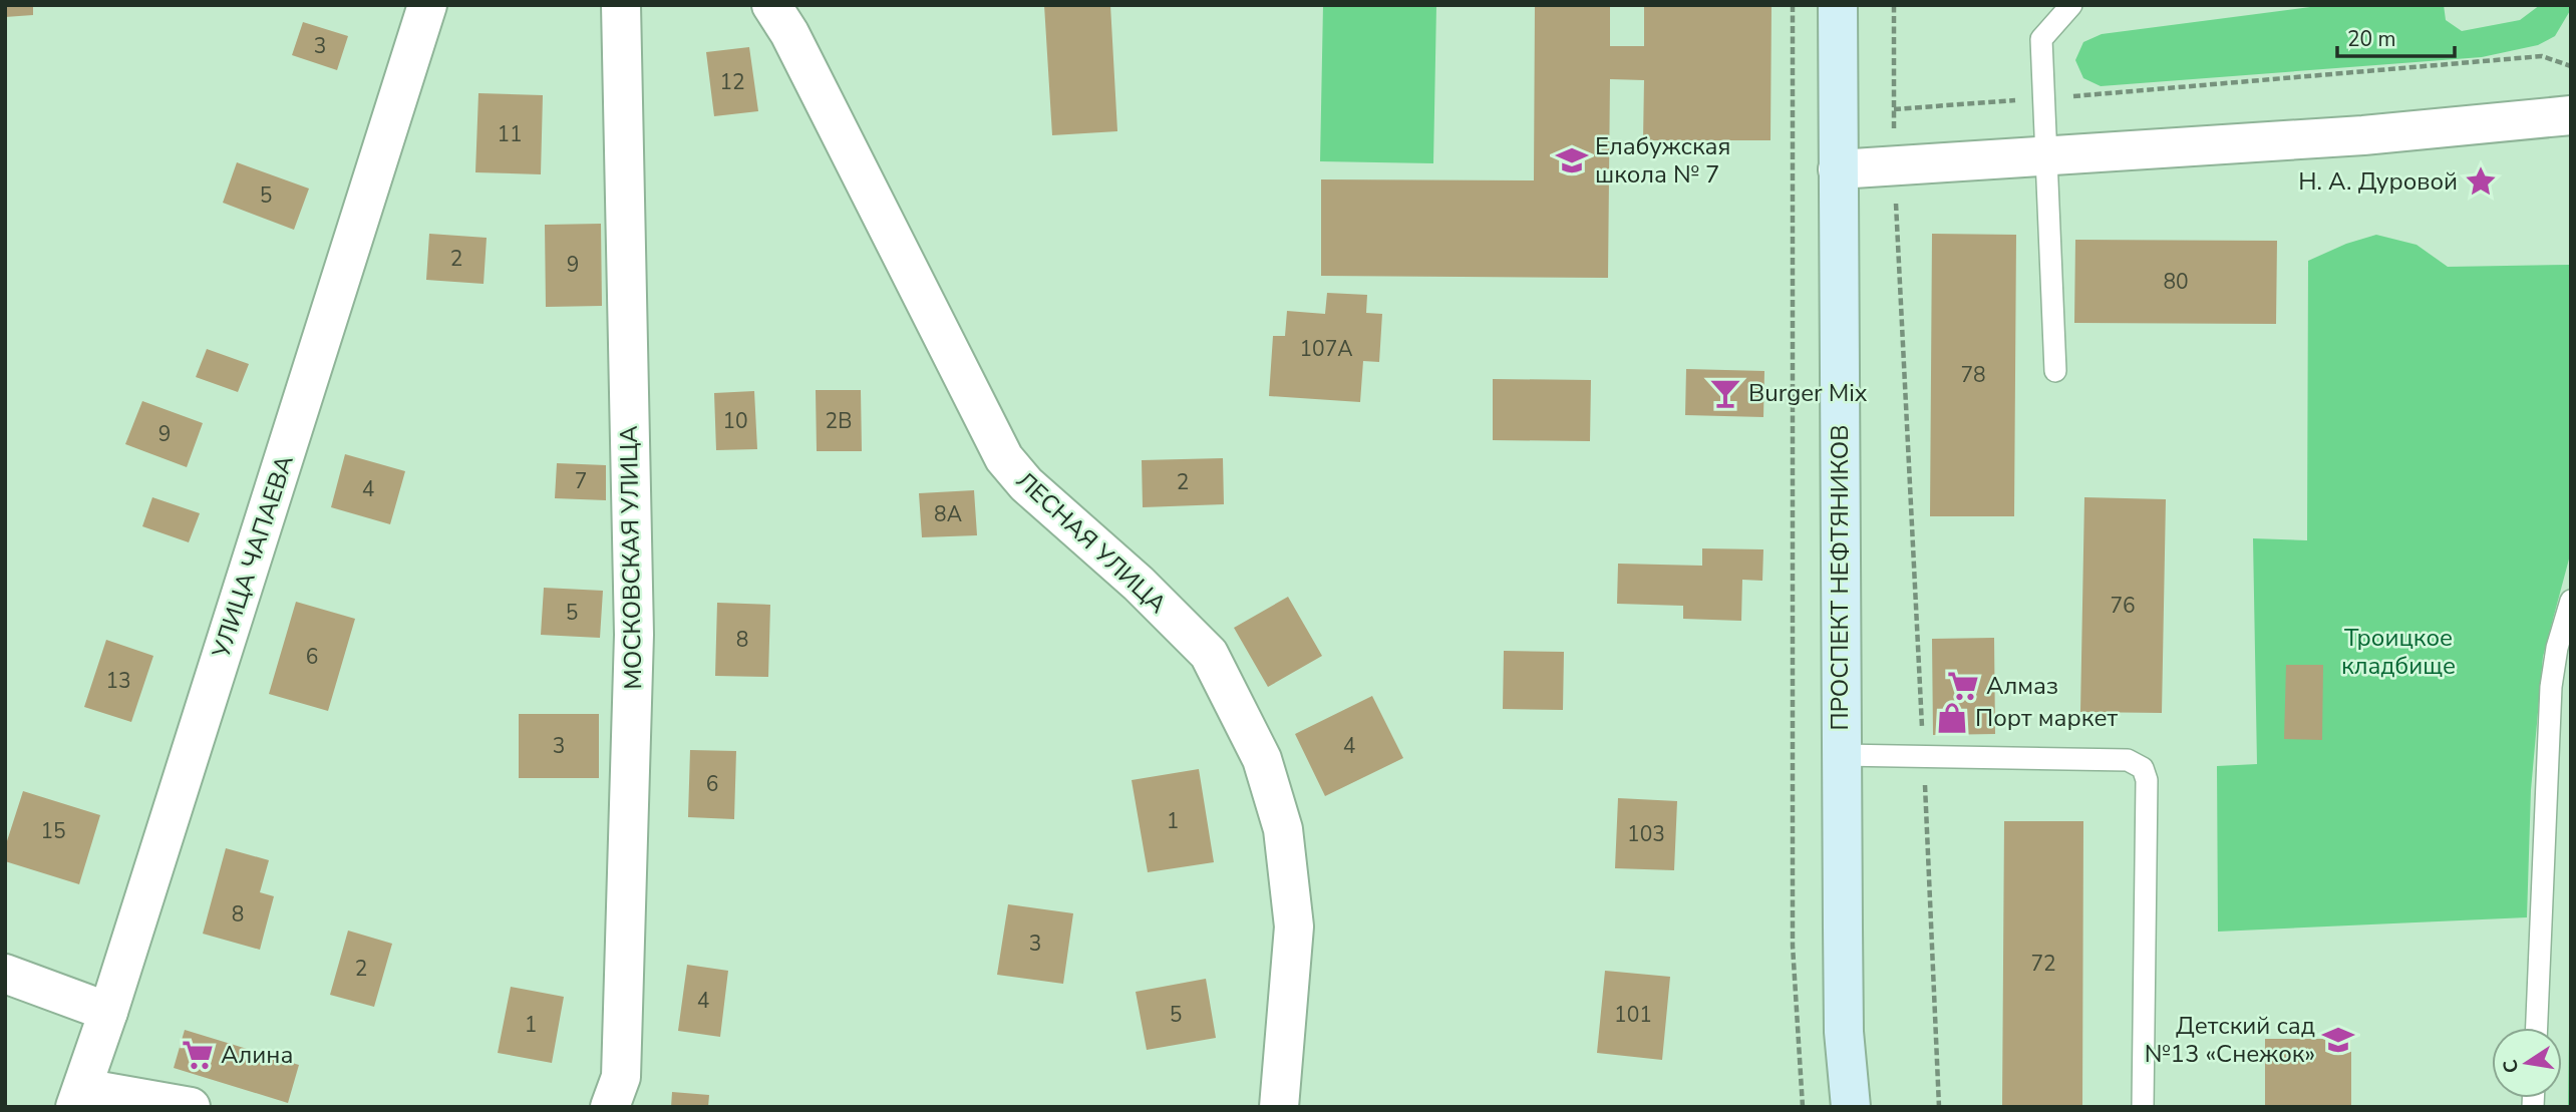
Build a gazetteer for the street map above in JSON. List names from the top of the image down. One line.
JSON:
{"streets":{"main road":["ПРОСПЕКТ НЕФТЯНИКОВ"],"street":["ЛЕСНАЯ УЛИЦА","УЛИЦА ЧАПАЕВА","МОСКОВСКАЯ УЛИЦА"]},"parks":["Троицкое кладбище"],"places":{"school or university":["Елабужская школа № 7","Детский сад №13 «Снежок»"],"place":["Н. А. Дуровой"],"bar":["Burger Mix"],"supermarket":["Алмаз","Алина"],"shop":["Порт маркет"]},"house_numbers":["3","12","11","5","2","9","80","107А","78","10","2В","9","7","2","4","8А","76","5","8","6","13","3","4","6","1","15","103","8","3","72","2","4","5","101","1"],"scale_bar":"20 m","north":"left"}
